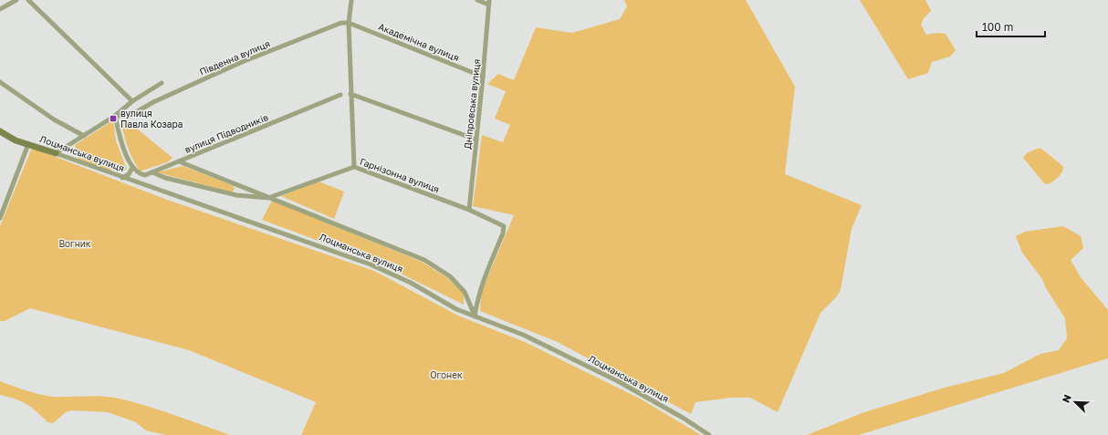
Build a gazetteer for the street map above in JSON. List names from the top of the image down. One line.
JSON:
{"streets":{"street":["Академічна вулиця","Південна вулиця","Дніпровська вулиця","вулиця Підводників","Лоцманська вулиця","Гарнізонна вулиця"]},"crossings":[["Академічна вулиця","Південна вулиця"],["Академічна вулиця","Дніпровська вулиця"],["Дніпровська вулиця","Гарнізонна вулиця"],["Лоцманська вулиця","Гарнізонна вулиця"]],"parks":["Вогник","Огонек"],"places":{"transit":["вулиця Павла Козара"]},"scale_bar":"100 m","north":"top left"}
